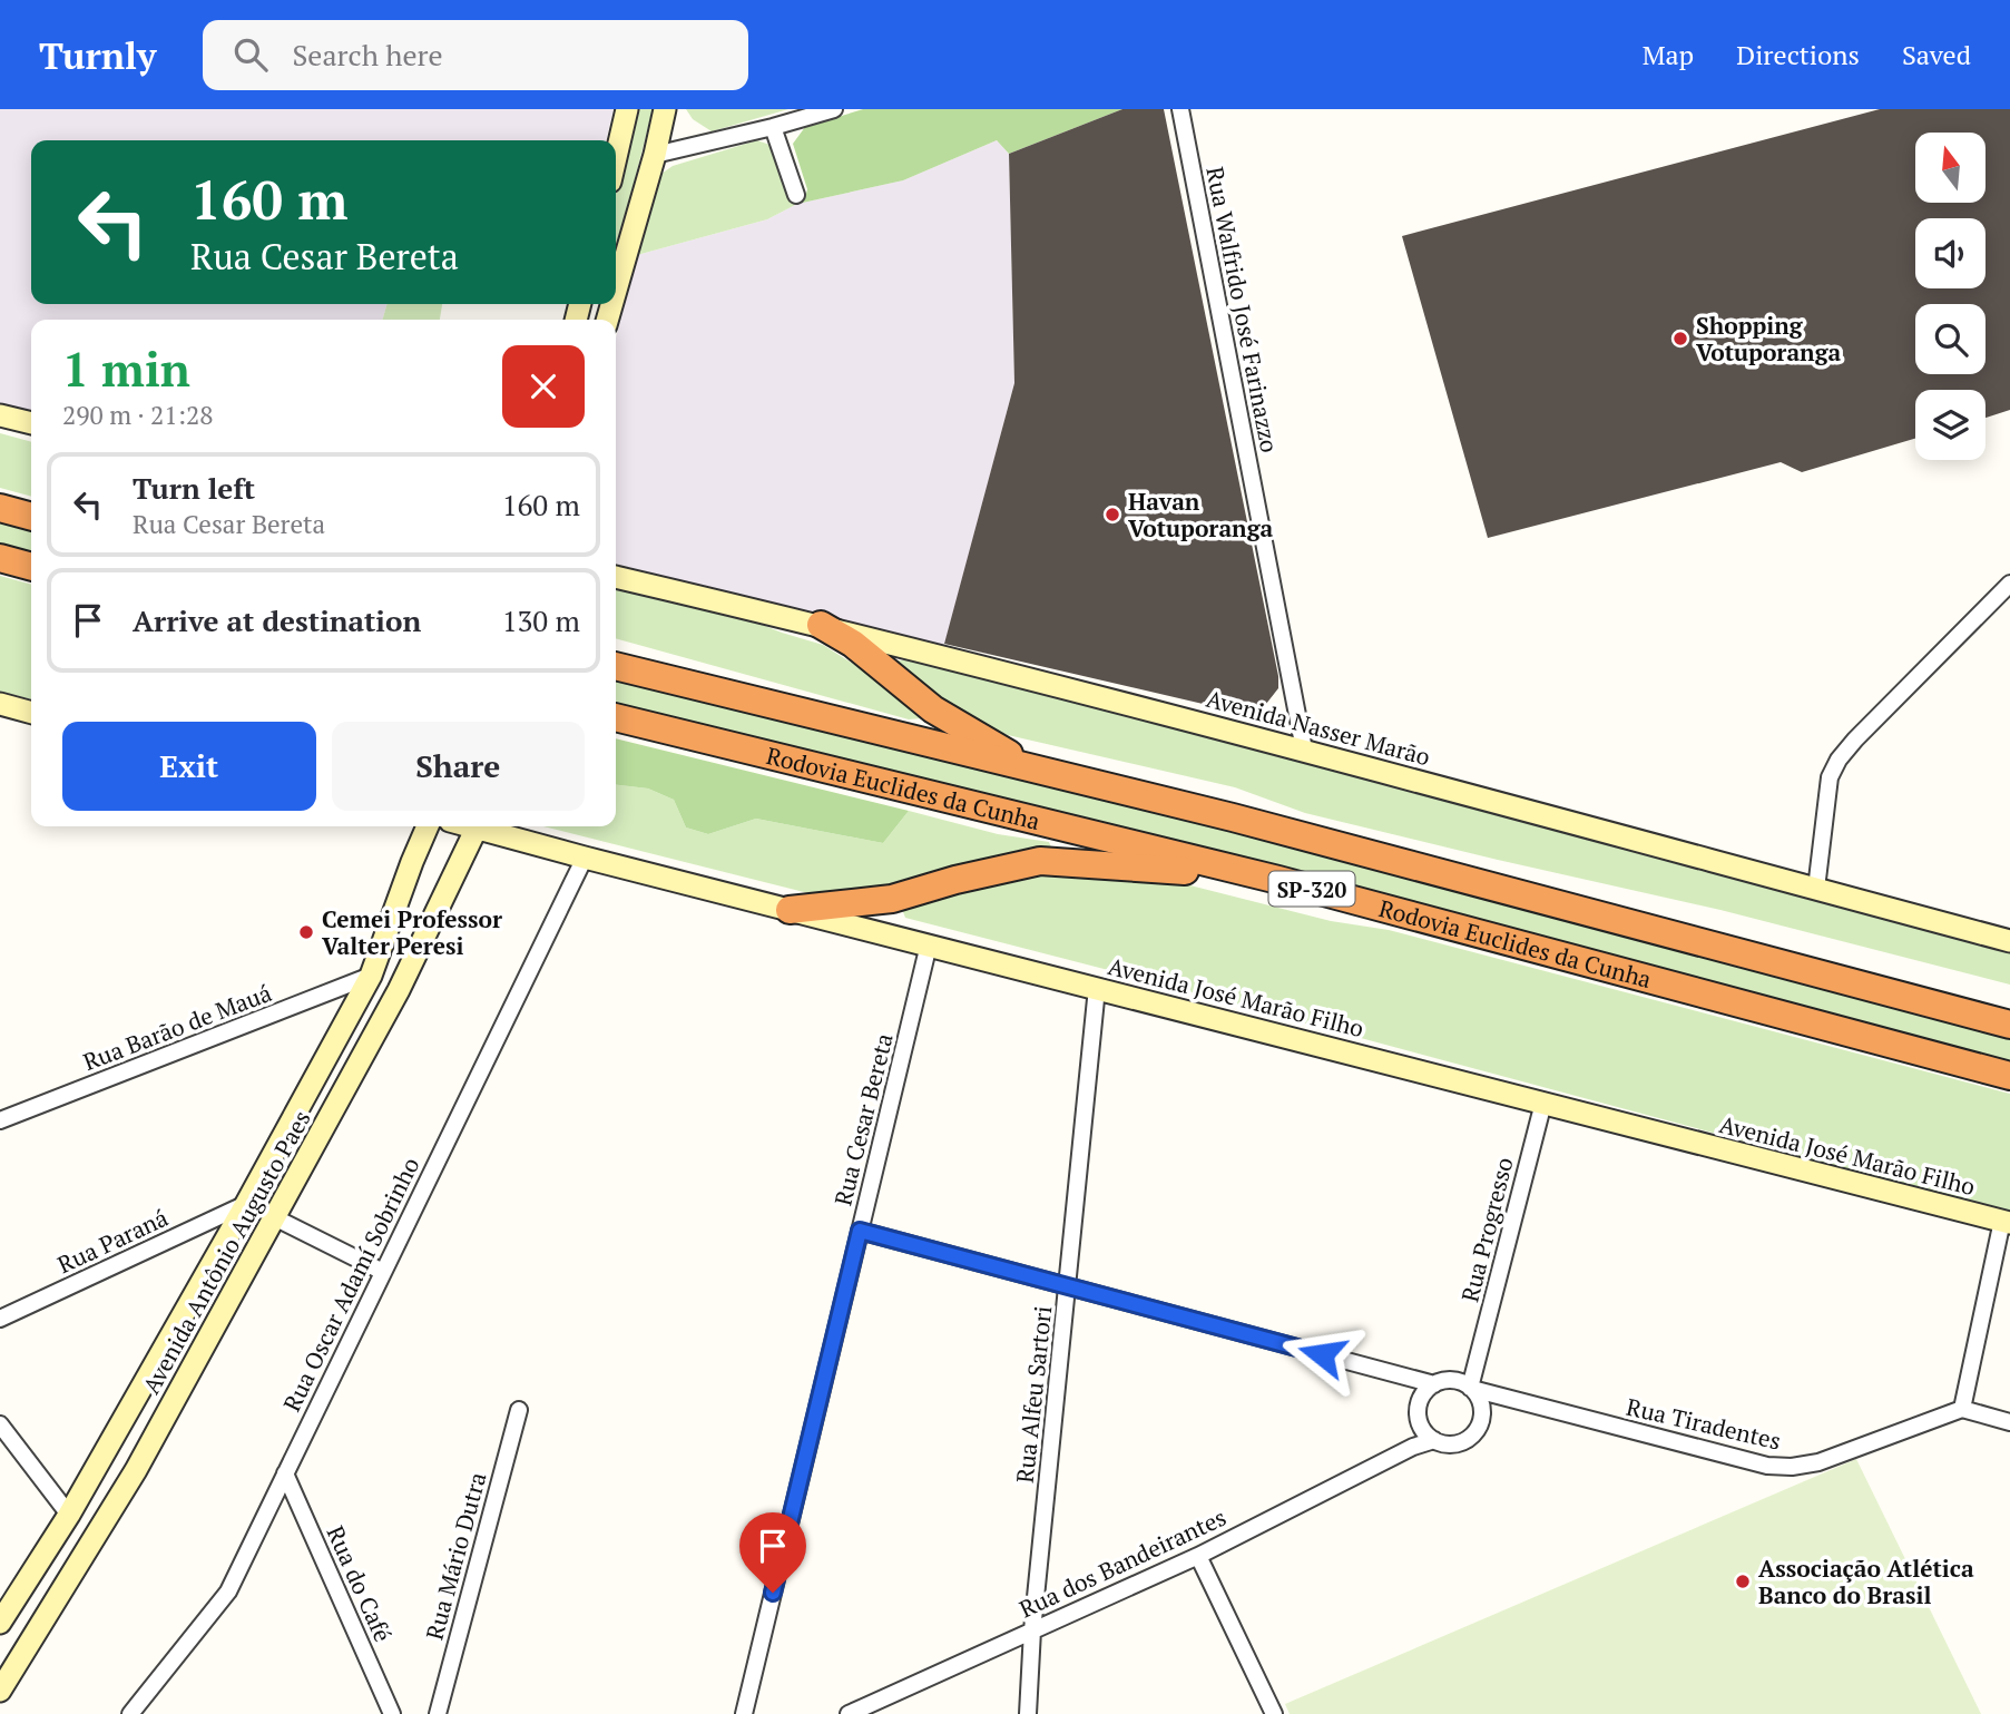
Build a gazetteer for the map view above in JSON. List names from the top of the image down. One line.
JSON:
{"streets":{"highway":["Rodovia Euclides da Cunha","SP-320"],"main road":["Avenida Nasser Marão","Avenida José Marão Filho","Avenida Antônio Augusto Paes"],"street":["Rua Walfrido José Farinazzo","Rua Barão de Mauá","Rua Cesar Bereta","Rua Progresso","Rua Paraná","Rua Oscar Adamí Sobrinho","Rua Alfeu Sartori","Rua Tiradentes","Rua Mário Dutra","Rua dos Bandeirantes","Rua do Café"]},"crossings":[["Rua Walfrido José Farinazzo","Avenida Nasser Marão"],["Avenida José Marão Filho","Rua Cesar Bereta"],["Avenida José Marão Filho","Rua Progresso"],["Avenida José Marão Filho","Rua Oscar Adamí Sobrinho"],["Avenida José Marão Filho","Rua Alfeu Sartori"],["Rua Barão de Mauá","Avenida Antônio Augusto Paes"],["Rua Progresso","Rua Tiradentes"],["Rua Progresso","Rua dos Bandeirantes"],["Rua Paraná","Avenida Antônio Augusto Paes"],["Rua Oscar Adamí Sobrinho","Rua do Café"],["Rua Alfeu Sartori","Rua dos Bandeirantes"],["Rua Tiradentes","Rua dos Bandeirantes"]],"places":["Shopping Votuporanga","Havan Votuporanga","Cemei Professor Valter Peresi","Associação Atlética Banco do Brasil"],"north":"top","page":{"header":"Turnly","search":"Search here","nav":["Map","Directions","Saved"],"turn":["160 m","Rua Cesar Bereta"],"heading":["1 min","290 m · 21:28"],"list":[{"name":"Turn left","note":"Rua Cesar Bereta","value":"160 m"},{"name":"Arrive at destination","value":"130 m"}],"buttons":["Exit","Share"]}}
